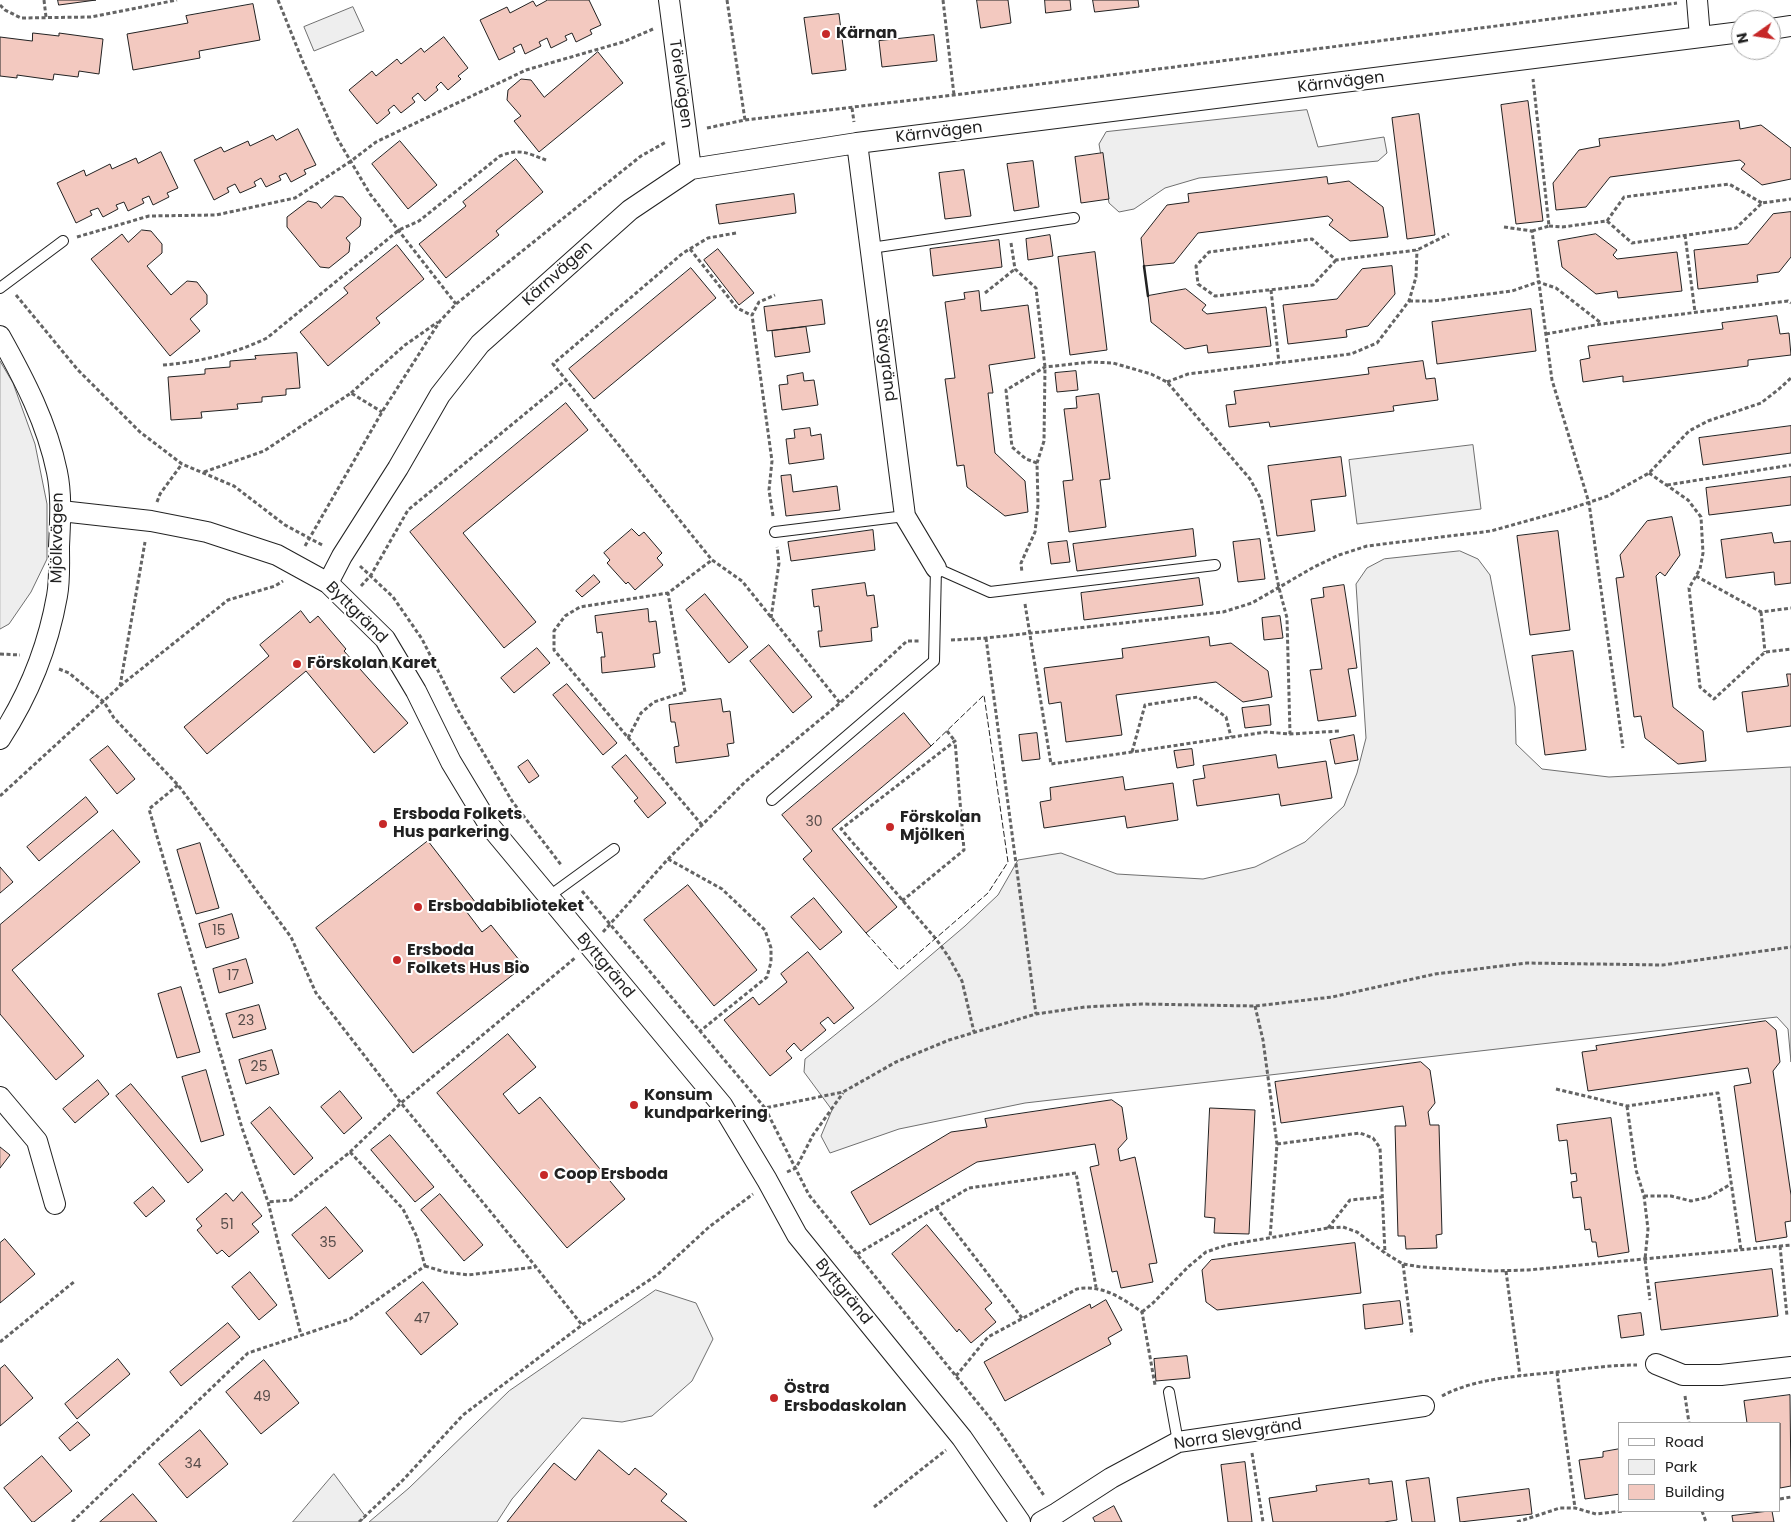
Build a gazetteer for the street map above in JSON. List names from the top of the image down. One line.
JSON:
{"streets":{"street":["Kärnvägen","Törelvägen","Stävgränd","Mjölkvägen","Byttgränd","Norra Slevgränd"]},"crossings":[["Kärnvägen","Törelvägen"],["Kärnvägen","Stävgränd"],["Kärnvägen","Byttgränd"],["Mjölkvägen","Byttgränd"]],"places":["Kärnan","Förskolan Karet","Ersboda Folkets Hus parkering","Förskolan Mjölken","Ersbodabiblioteket","Ersboda Folkets Hus Bio","Konsum kundparkering","Coop Ersboda","Östra Ersbodaskolan"],"house_numbers":["30","15","17","23","25","51","35","47","49","34"],"legend":["Road","Park","Building"],"north":"left"}
